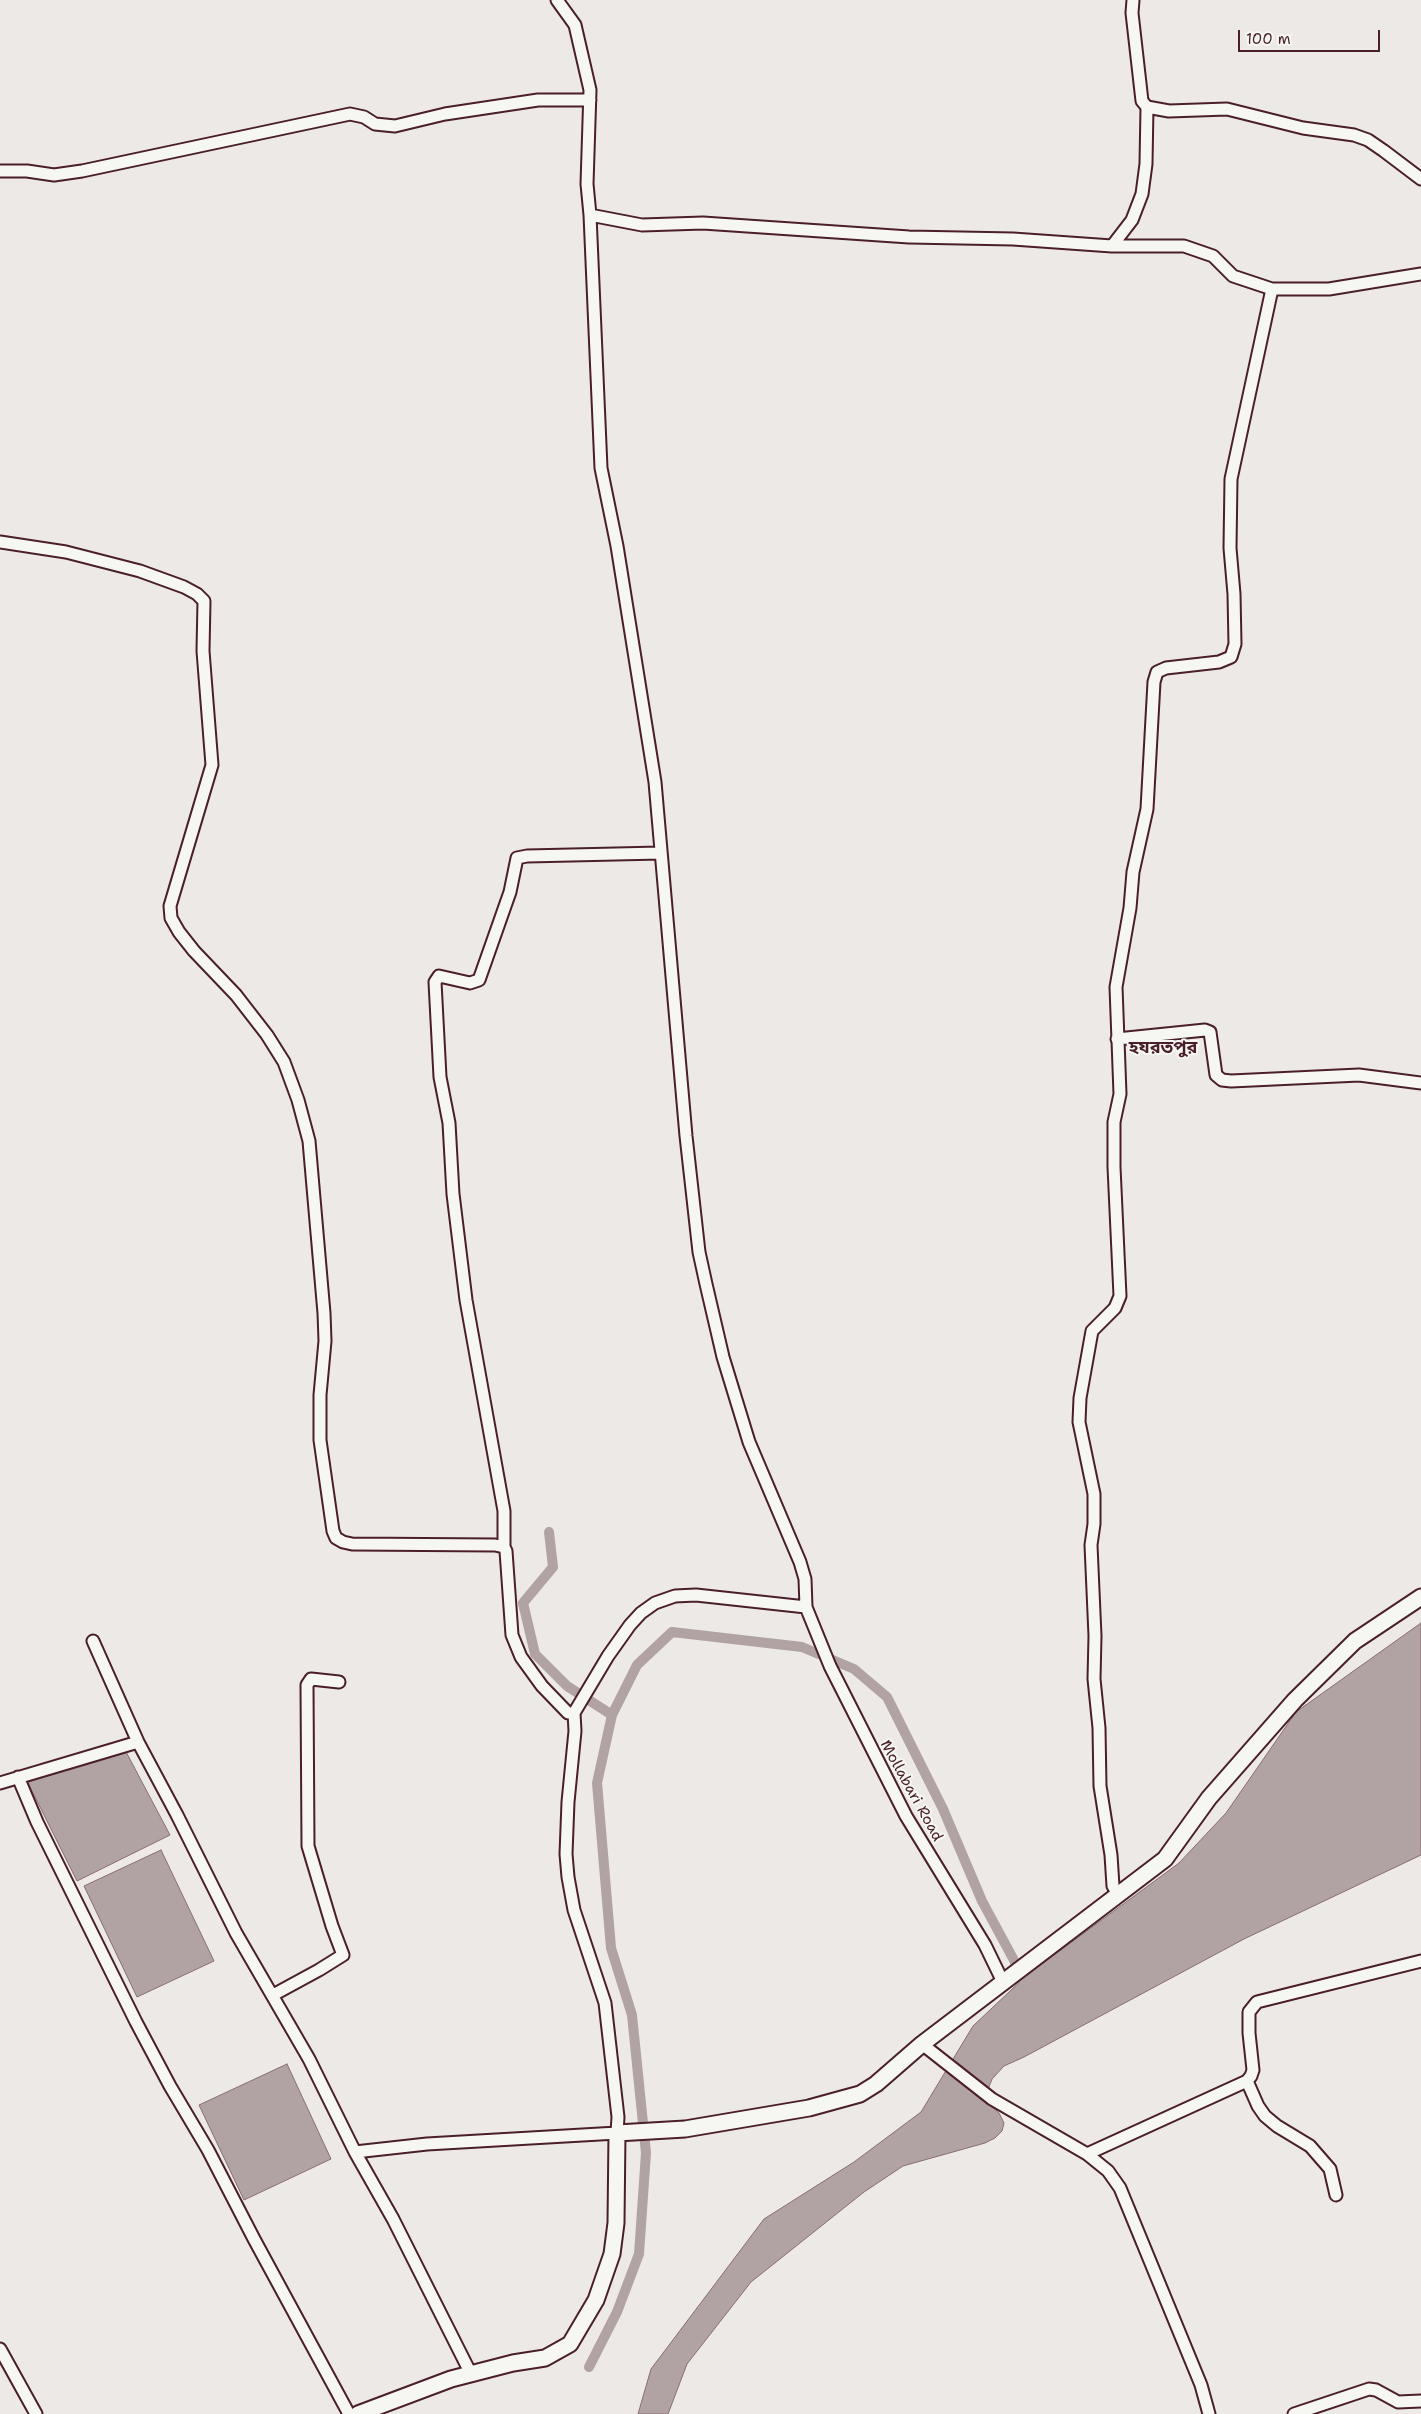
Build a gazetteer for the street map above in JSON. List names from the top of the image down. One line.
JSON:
{"streets":{"street":["Mollabari Road"]},"districts":["হযরতপুর"],"scale_bar":"100 m"}
